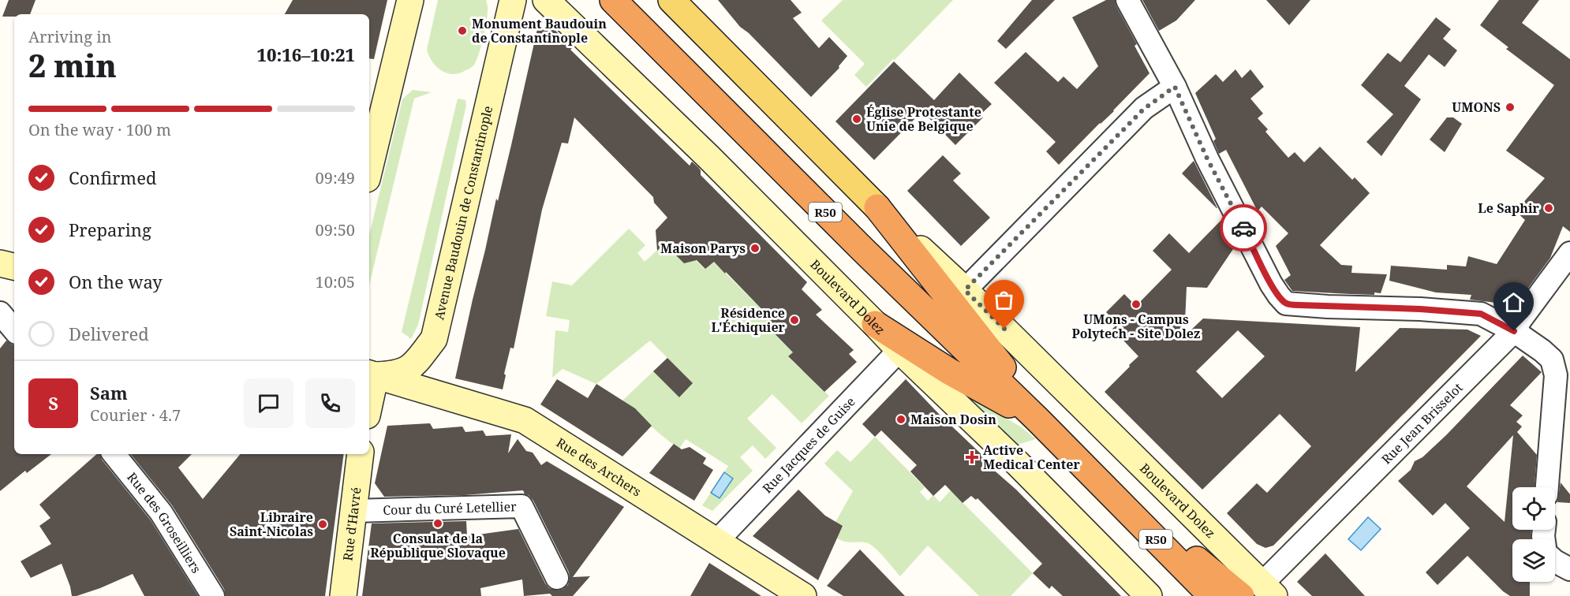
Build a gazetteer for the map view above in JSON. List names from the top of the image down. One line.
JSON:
{"streets":{"highway":["R50"],"street":["Avenue Baudouin de Constantinople","Boulevard Dolez","Rue Jean Brisselot","Rue Jacques de Guise","Rue des Archers","Cour du Curé Letellier","Rue des Groseilliers","Rue d'Havré"]},"crossings":[["Avenue Baudouin de Constantinople","Rue des Archers"],["Boulevard Dolez","Rue Jean Brisselot"],["Boulevard Dolez","Rue Jacques de Guise"],["Rue Jacques de Guise","Rue des Archers"],["Cour du Curé Letellier","Rue d'Havré"]],"places":{"other":["Monument Baudouin de Constantinople","UMONS","Église Protestante Unie de Belgique","Le Saphir","Maison Parys","UMons - Campus Polytech - Site Dolez","Résidence L'Échiquier","Maison Dosin","Consulat de la République Slovaque","Libraire Saint-Nicolas"],"health":["Active Medical Center"]},"page":{"heading":["2 min","Arriving in","10:16–10:21"],"panel":["Sam","Courier · 4.7"],"bar":"On the way · 100 m","list":[["Confirmed","09:49"],["Preparing","09:50"],["On the way","10:05"],"Delivered"],"round":"S"}}
